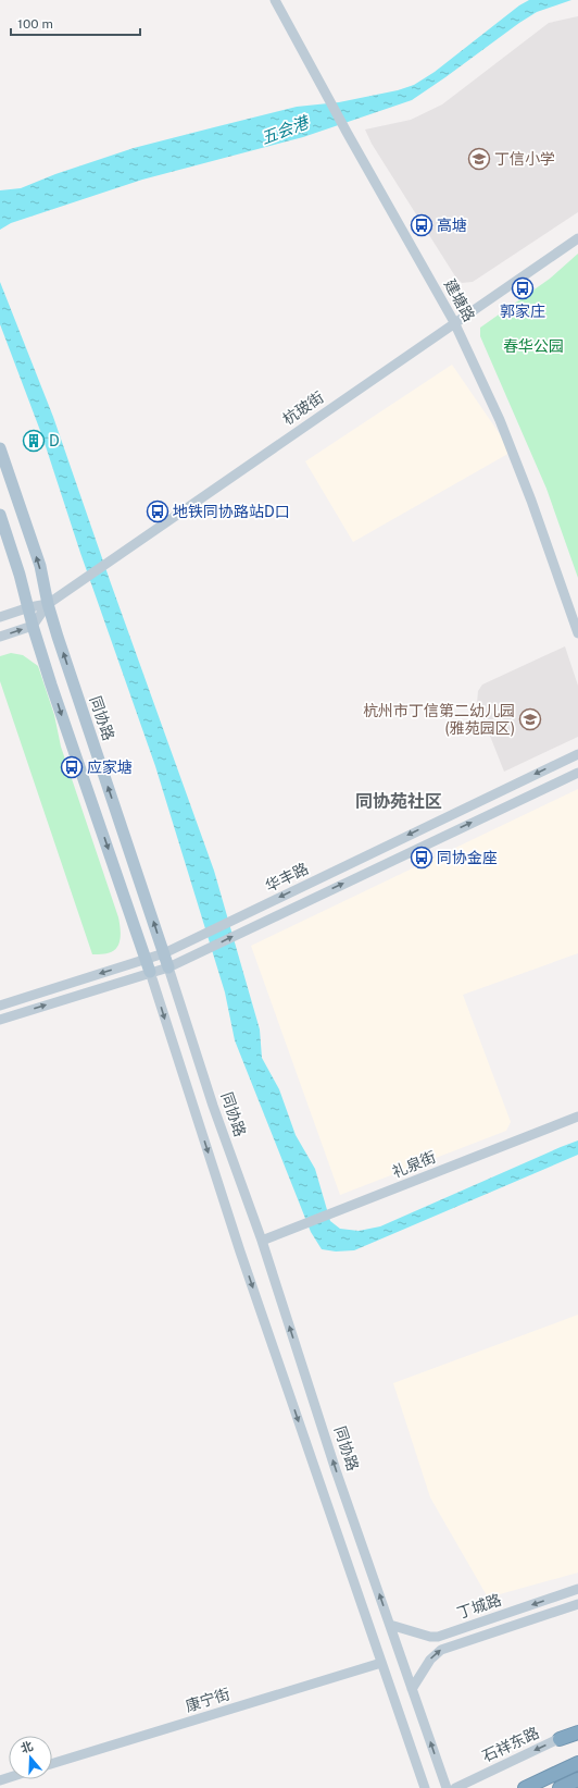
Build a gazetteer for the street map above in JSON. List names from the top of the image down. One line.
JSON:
{"streets":{"main road":["建塘路","杭玻街","同协路","华丰路","礼泉街","丁城路","康宁街","石祥东路"]},"crossings":[["建塘路","杭玻街"],["杭玻街","同协路"],["同协路","华丰路"],["同协路","礼泉街"],["同协路","丁城路"]],"one_way":["石祥东路"],"districts":["同协苑社区"],"water":["五会港"],"parks":["春华公园"],"places":{"school or university":["丁信小学","杭州市丁信第二幼儿园 (雅苑园区)"],"bus stop":["高塘","郭家庄","地铁同协路站D口","应家塘","同协金座"],"building":["D"]},"scale_bar":"100 m","north":"top"}
